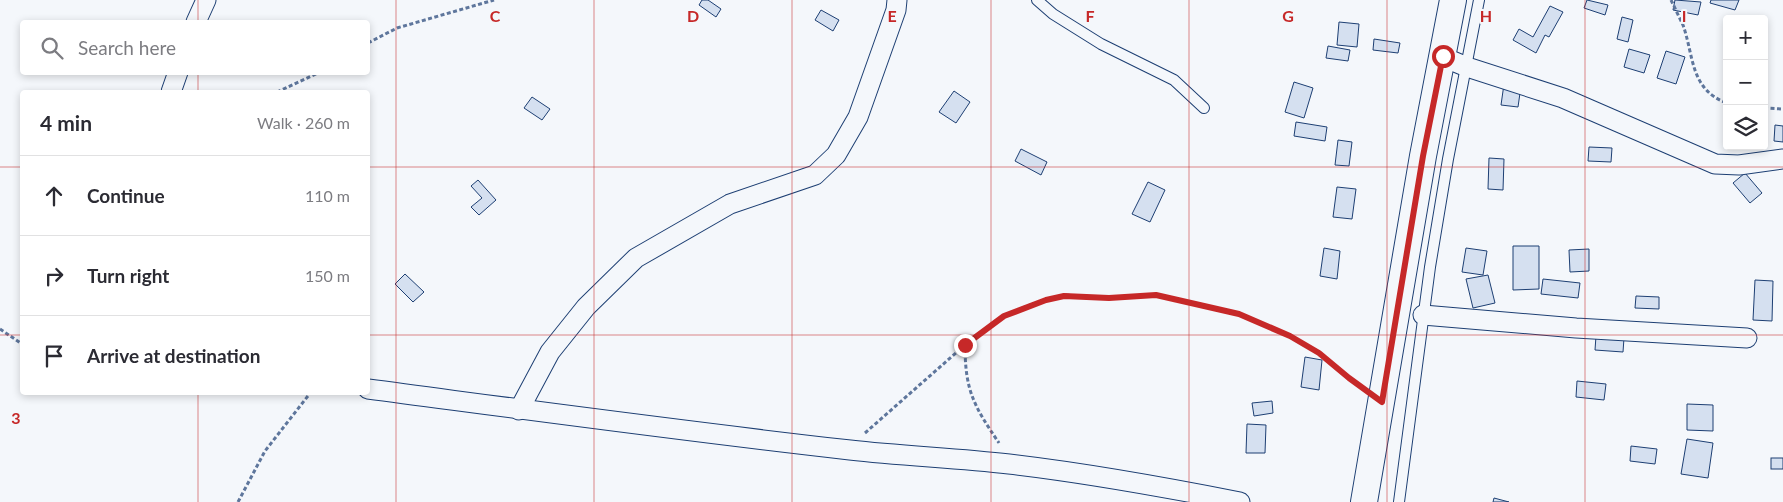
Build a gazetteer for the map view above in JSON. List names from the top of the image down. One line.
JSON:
{"page":{"map_buttons":["+","−"],"search":"Search here","heading":["4 min","Walk · 260 m"],"list":[["Continue","110 m"],["Turn right","150 m"],"Arrive at destination"]},"grid":{"columns":["C","D","E","F","G","H","I"],"rows":["3"]}}
